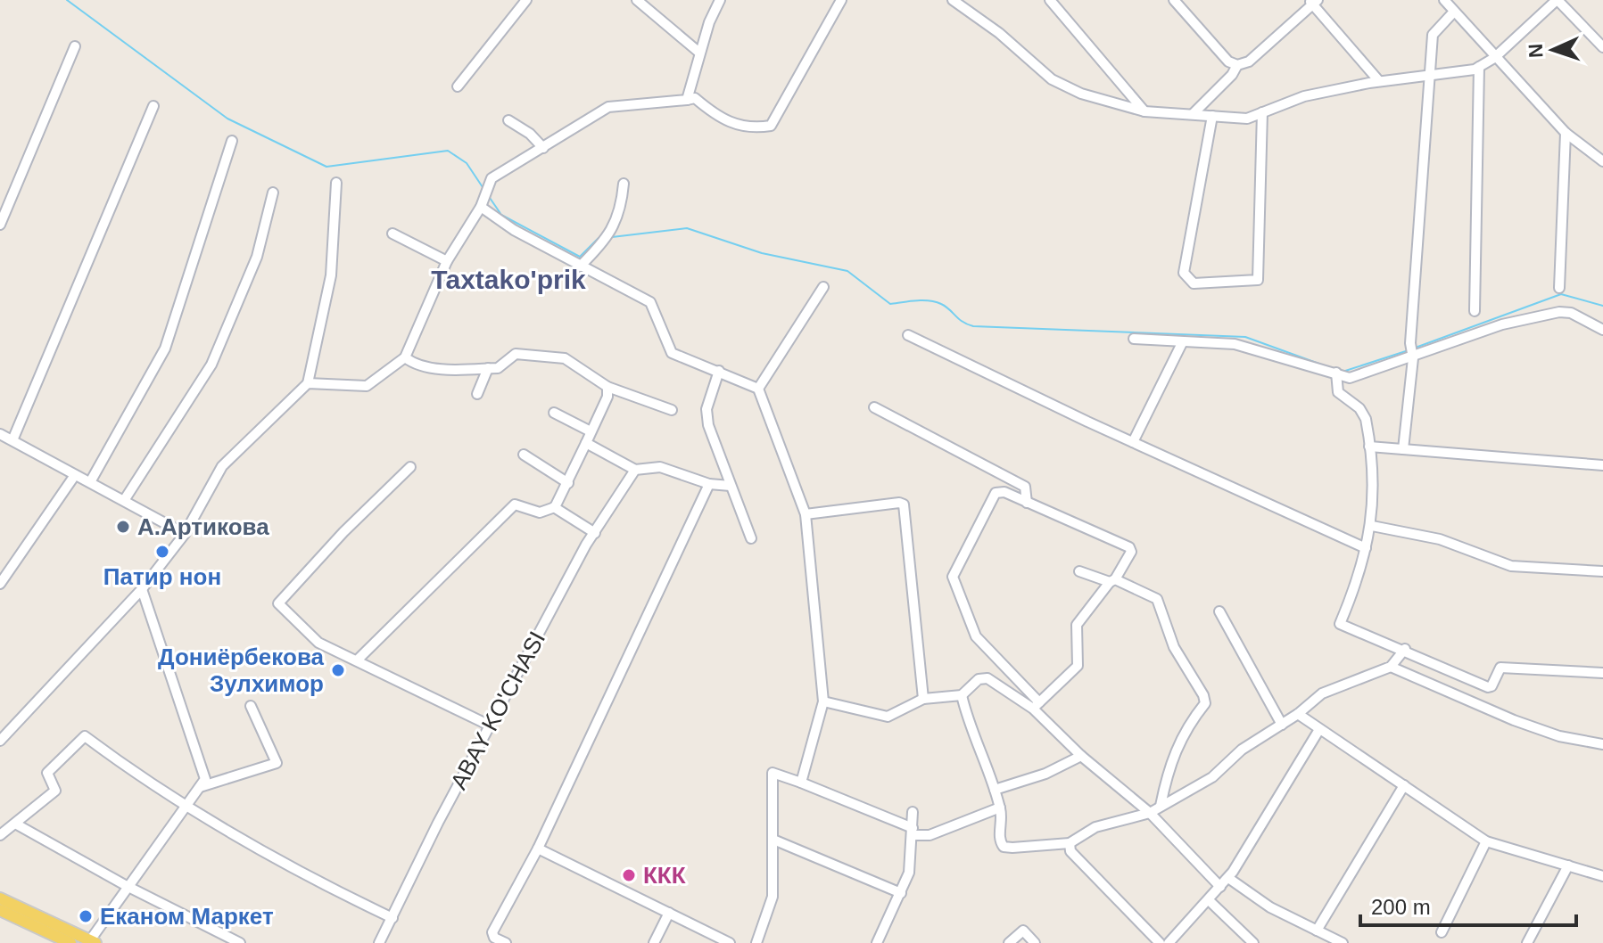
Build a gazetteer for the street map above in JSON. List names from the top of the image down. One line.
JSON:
{"streets":{"street":["ABAY KO'CHASI"]},"districts":["Taxtako'prik"],"places":["А.Артикова","Патир нон","Дониёрбекова Зулхимор","ККК","Еканом Маркет"],"scale_bar":"200 m","north":"left"}
